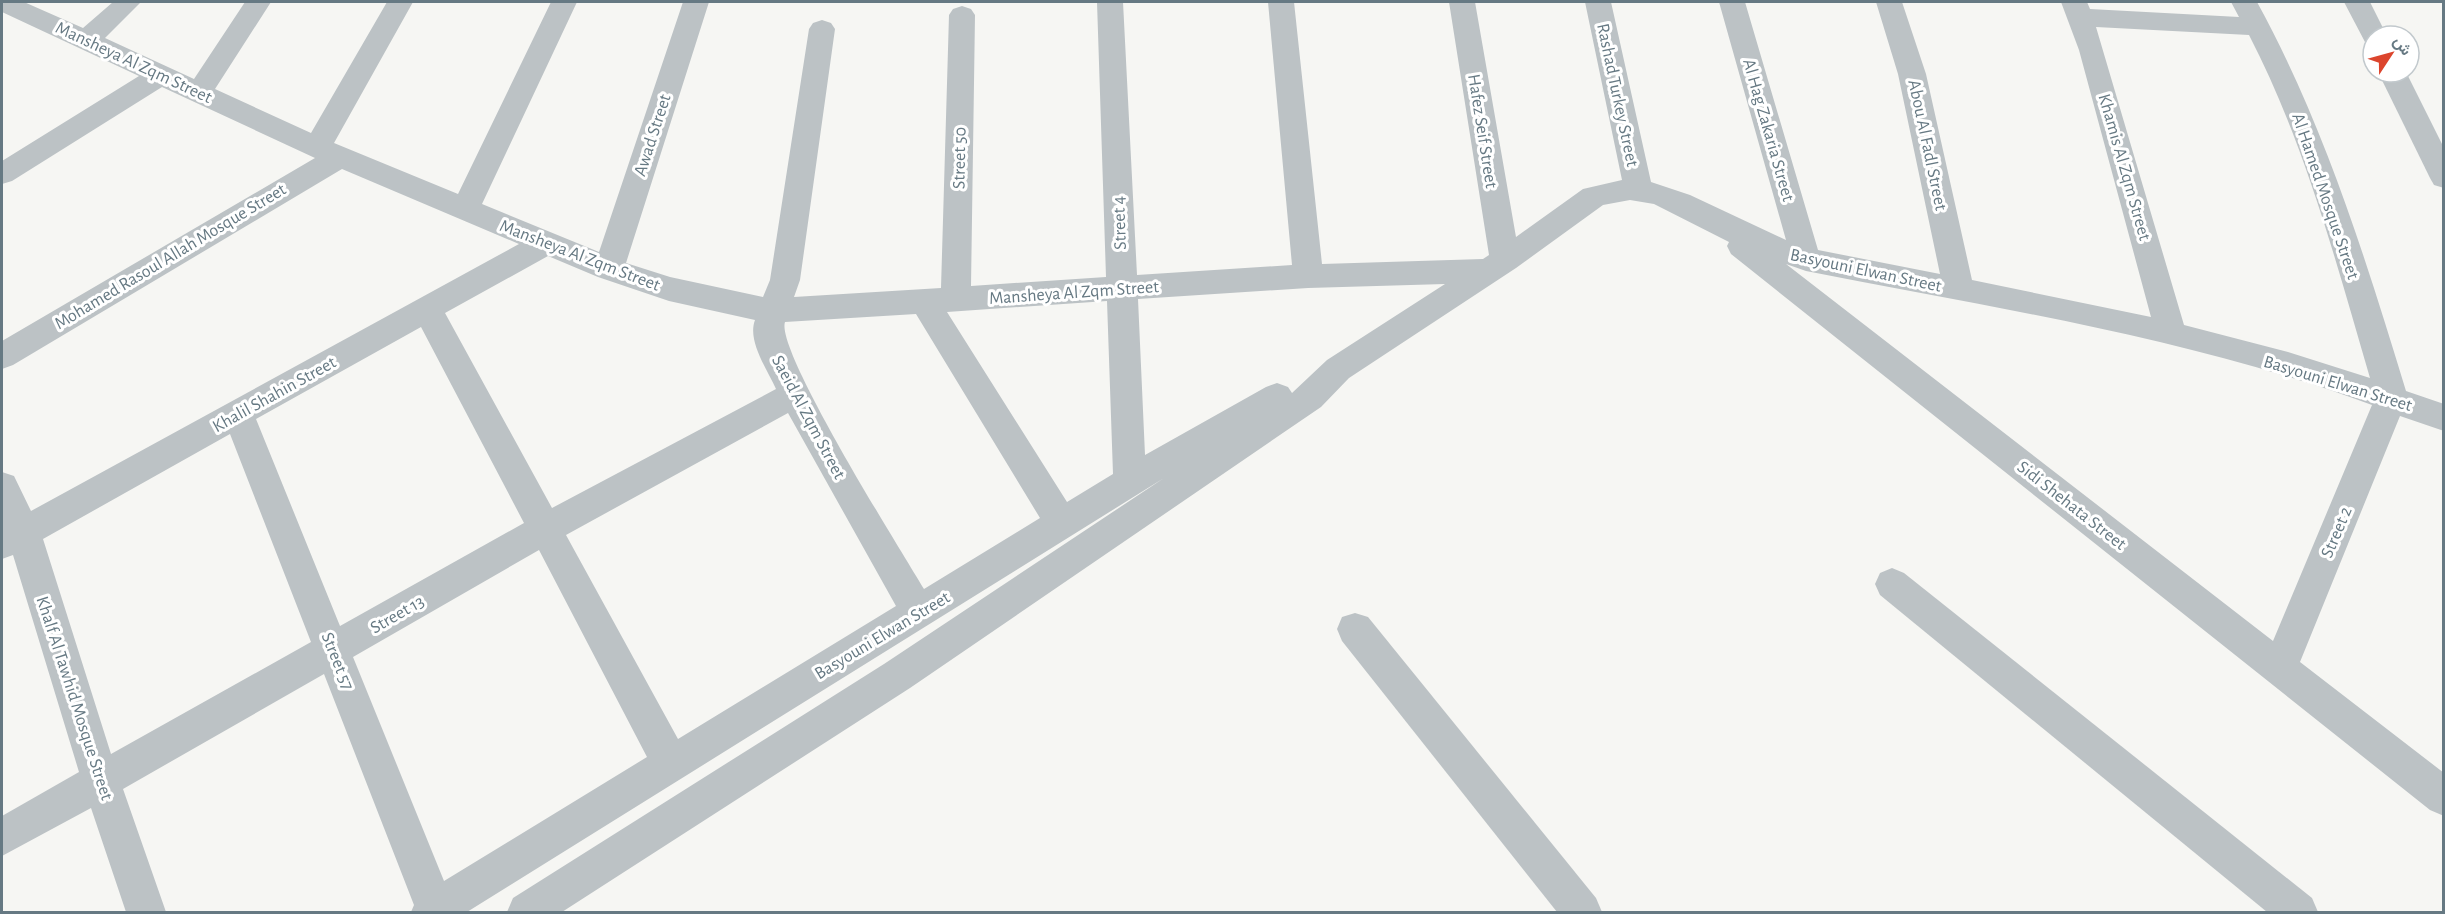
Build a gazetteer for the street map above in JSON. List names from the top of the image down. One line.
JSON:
{"streets":{"street":["Mansheya Al Zqm Street","Rashad Turkey Street","Al Hag Zakaria Street","Hafez Seif Street","Awad Street","Abou Al Fadl Street","Street 50","Khamis Al Zqm Street","Al Hamed Mosque Street","Street 4","Mohamed Rasoul Allah Mosque Street","Basyouni Elwan Street","Khalil Shahin Street","Saeid Al Zqm Street","Sidi Shehata Street","Street 2","Street 13","Street 57","Khalf Al Tawhid Mosque Street"]},"crossings":[["Mansheya Al Zqm Street","Hafez Seif Street"],["Mansheya Al Zqm Street","Awad Street"],["Mansheya Al Zqm Street","Street 50"],["Mansheya Al Zqm Street","Street 4"],["Mansheya Al Zqm Street","Mohamed Rasoul Allah Mosque Street"],["Mansheya Al Zqm Street","Basyouni Elwan Street"],["Mansheya Al Zqm Street","Khalil Shahin Street"],["Mansheya Al Zqm Street","Saeid Al Zqm Street"],["Rashad Turkey Street","Basyouni Elwan Street"],["Al Hag Zakaria Street","Basyouni Elwan Street"],["Hafez Seif Street","Basyouni Elwan Street"],["Abou Al Fadl Street","Basyouni Elwan Street"],["Khamis Al Zqm Street","Basyouni Elwan Street"],["Al Hamed Mosque Street","Basyouni Elwan Street"],["Al Hamed Mosque Street","Street 2"],["Street 4","Basyouni Elwan Street"],["Basyouni Elwan Street","Saeid Al Zqm Street"],["Basyouni Elwan Street","Sidi Shehata Street"],["Basyouni Elwan Street","Street 2"],["Basyouni Elwan Street","Street 57"],["Khalil Shahin Street","Street 57"],["Khalil Shahin Street","Khalf Al Tawhid Mosque Street"],["Saeid Al Zqm Street","Street 13"],["Sidi Shehata Street","Street 2"],["Street 13","Street 57"],["Street 13","Khalf Al Tawhid Mosque Street"]],"north":"top right"}
